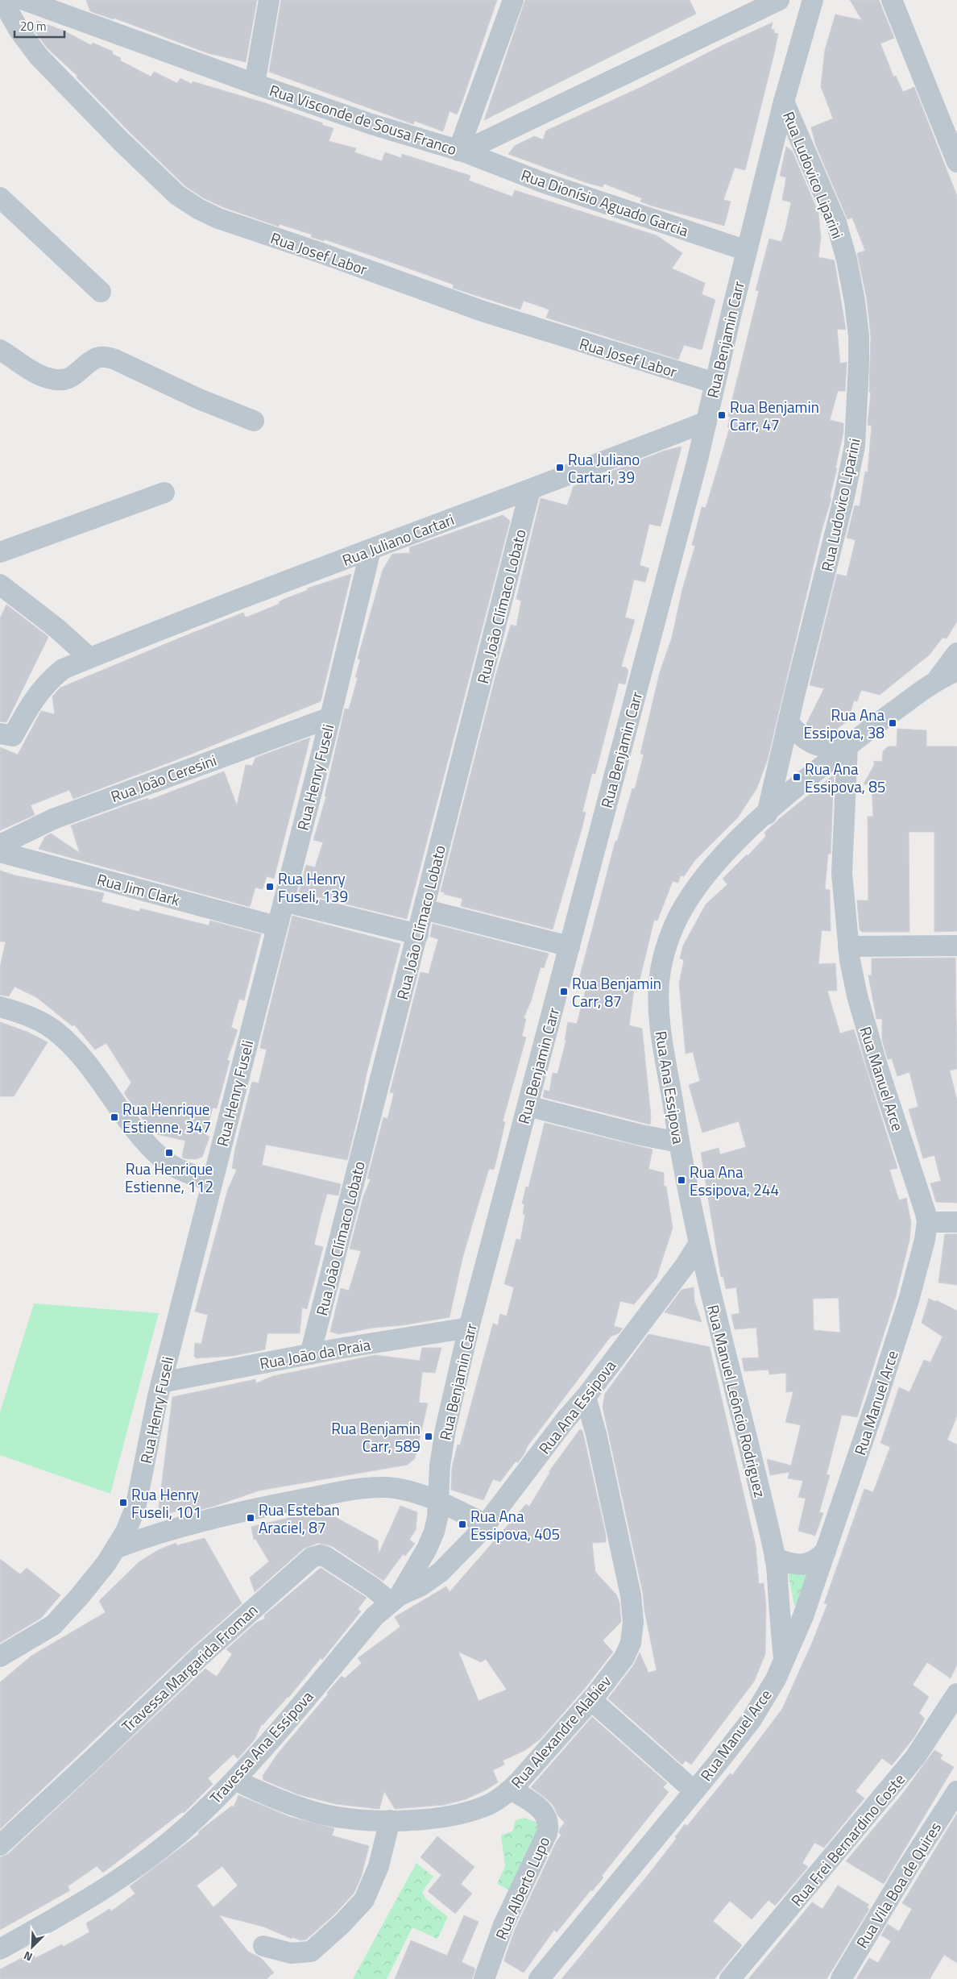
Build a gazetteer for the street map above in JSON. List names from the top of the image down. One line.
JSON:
{"streets":{"street":["Rua Visconde de Sousa Franco","Rua Ludovico Liparini","Rua Dionísio Aguado Garcia","Rua Josef Labor","Rua Benjamin Carr","Rua Juliano Cartari","Rua João Clímaco Lobato","Rua Henry Fuseli","Rua João Ceresini","Rua Jim Clark","Rua Manuel Arce","Rua Ana Essipova","Rua João da Praia","Rua Manuel Leôncio Rodriguez","Travessa Margarida Froman","Rua Alexandre Alabiev","Travessa Ana Essipova","Rua Frei Bernardino Coste","Rua Vila Boa de Quires","Rua Alberto Lupo"]},"crossings":[["Rua Visconde de Sousa Franco","Rua Dionísio Aguado Garcia"],["Rua Ludovico Liparini","Rua Benjamin Carr"],["Rua Ludovico Liparini","Rua Ana Essipova"],["Rua Dionísio Aguado Garcia","Rua Benjamin Carr"],["Rua Josef Labor","Rua Benjamin Carr"],["Rua Benjamin Carr","Rua Juliano Cartari"],["Rua Benjamin Carr","Rua João da Praia"],["Rua Benjamin Carr","Travessa Ana Essipova"],["Rua Juliano Cartari","Rua João Clímaco Lobato"],["Rua Juliano Cartari","Rua Henry Fuseli"],["Rua João Clímaco Lobato","Rua João da Praia"],["Rua Henry Fuseli","Rua João Ceresini"],["Rua Henry Fuseli","Rua Jim Clark"],["Rua Henry Fuseli","Rua João da Praia"],["Rua Manuel Arce","Rua Ana Essipova"],["Rua Manuel Arce","Rua Manuel Leôncio Rodriguez"],["Rua Ana Essipova","Rua Manuel Leôncio Rodriguez"],["Rua Ana Essipova","Travessa Margarida Froman"],["Rua Ana Essipova","Rua Alexandre Alabiev"],["Rua Ana Essipova","Travessa Ana Essipova"],["Travessa Margarida Froman","Travessa Ana Essipova"],["Rua Alexandre Alabiev","Travessa Ana Essipova"],["Rua Alexandre Alabiev","Rua Alberto Lupo"]],"places":{"transit":["Rua Benjamin Carr, 47","Rua Juliano Cartari, 39","Rua Ana Essipova, 38","Rua Ana Essipova, 85","Rua Henry Fuseli, 139","Rua Benjamin Carr, 87","Rua Henrique Estienne, 347","Rua Henrique Estienne, 112","Rua Ana Essipova, 244","Rua Benjamin Carr, 589","Rua Henry Fuseli, 101","Rua Esteban Araciel, 87","Rua Ana Essipova, 405"]},"scale_bar":"20 m","north":"bottom left"}
